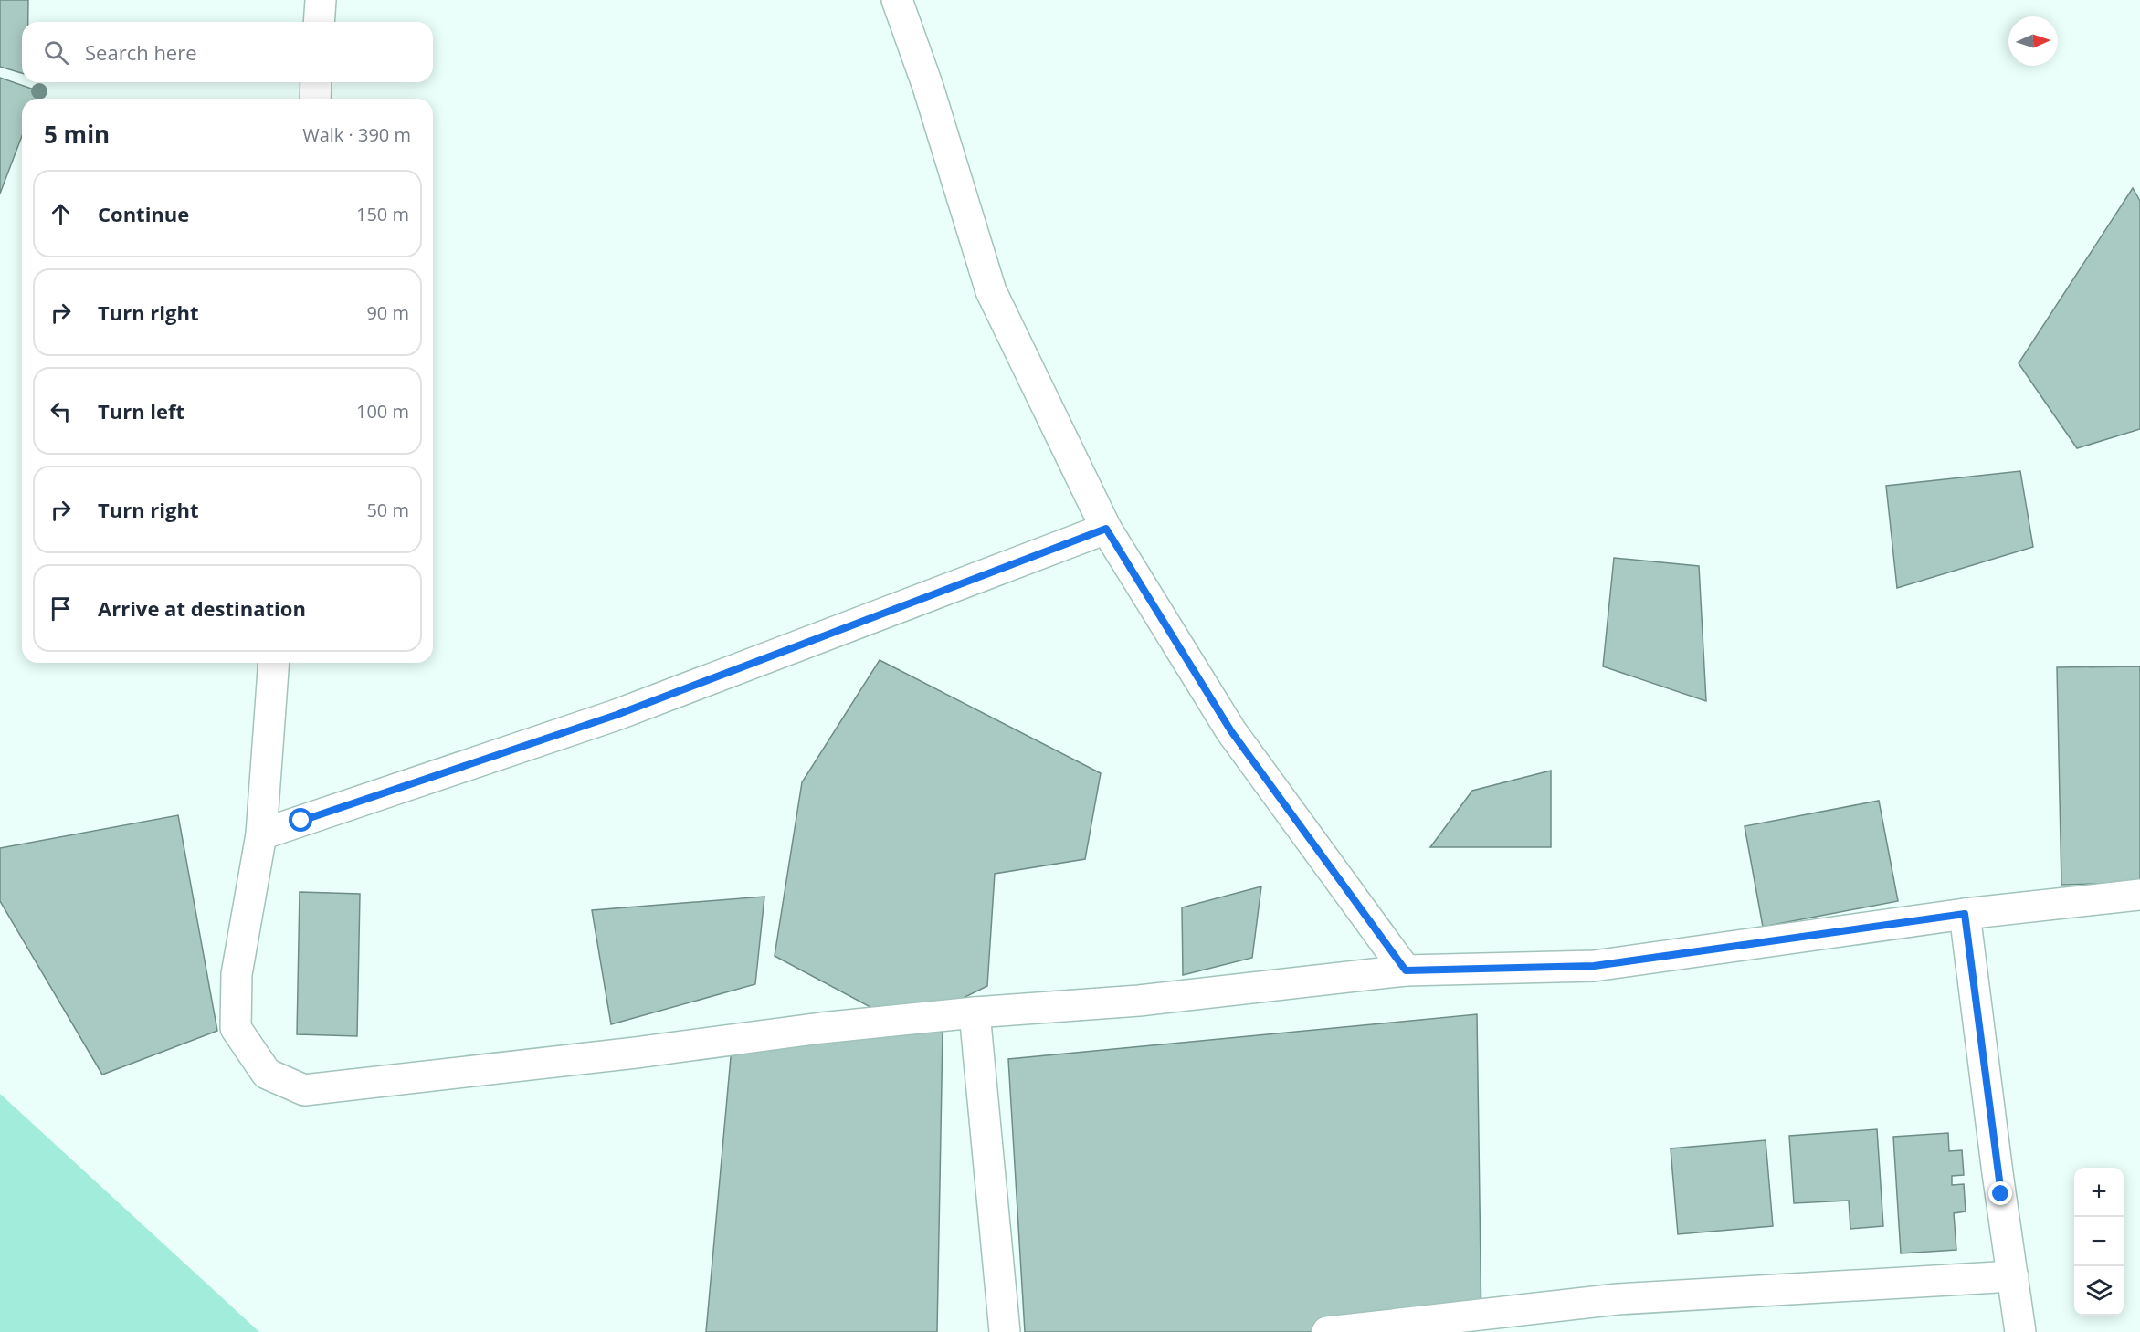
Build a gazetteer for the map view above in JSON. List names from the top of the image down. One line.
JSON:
{"north":"right","page":{"search":"Search here","heading":["5 min","Walk · 390 m"],"list":[["Continue","150 m"],["Turn right","90 m"],["Turn left","100 m"],["Turn right","50 m"],"Arrive at destination"],"map_buttons":["+","−"]}}
